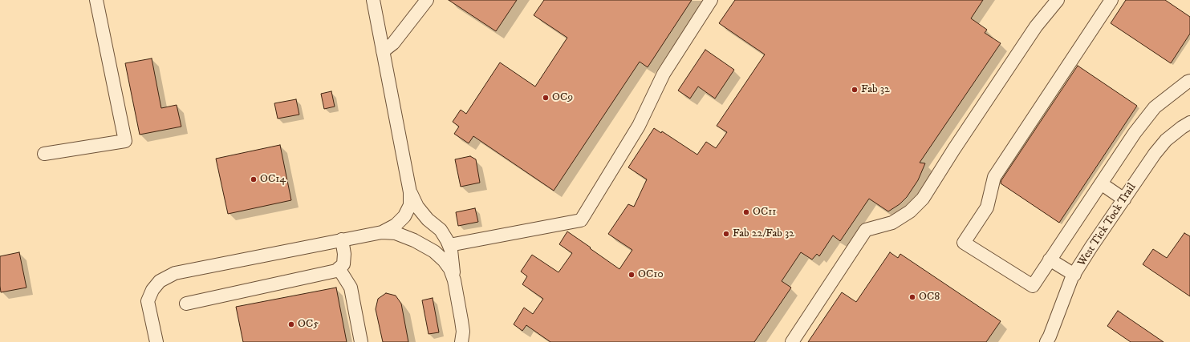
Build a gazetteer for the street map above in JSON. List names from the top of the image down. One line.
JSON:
{"streets":{"street":["West Tick Tock Trail"]},"places":["Fab 32","OC9","OC14","OC11","Fab 22/Fab 32","OC10","OC8","OC5"]}
